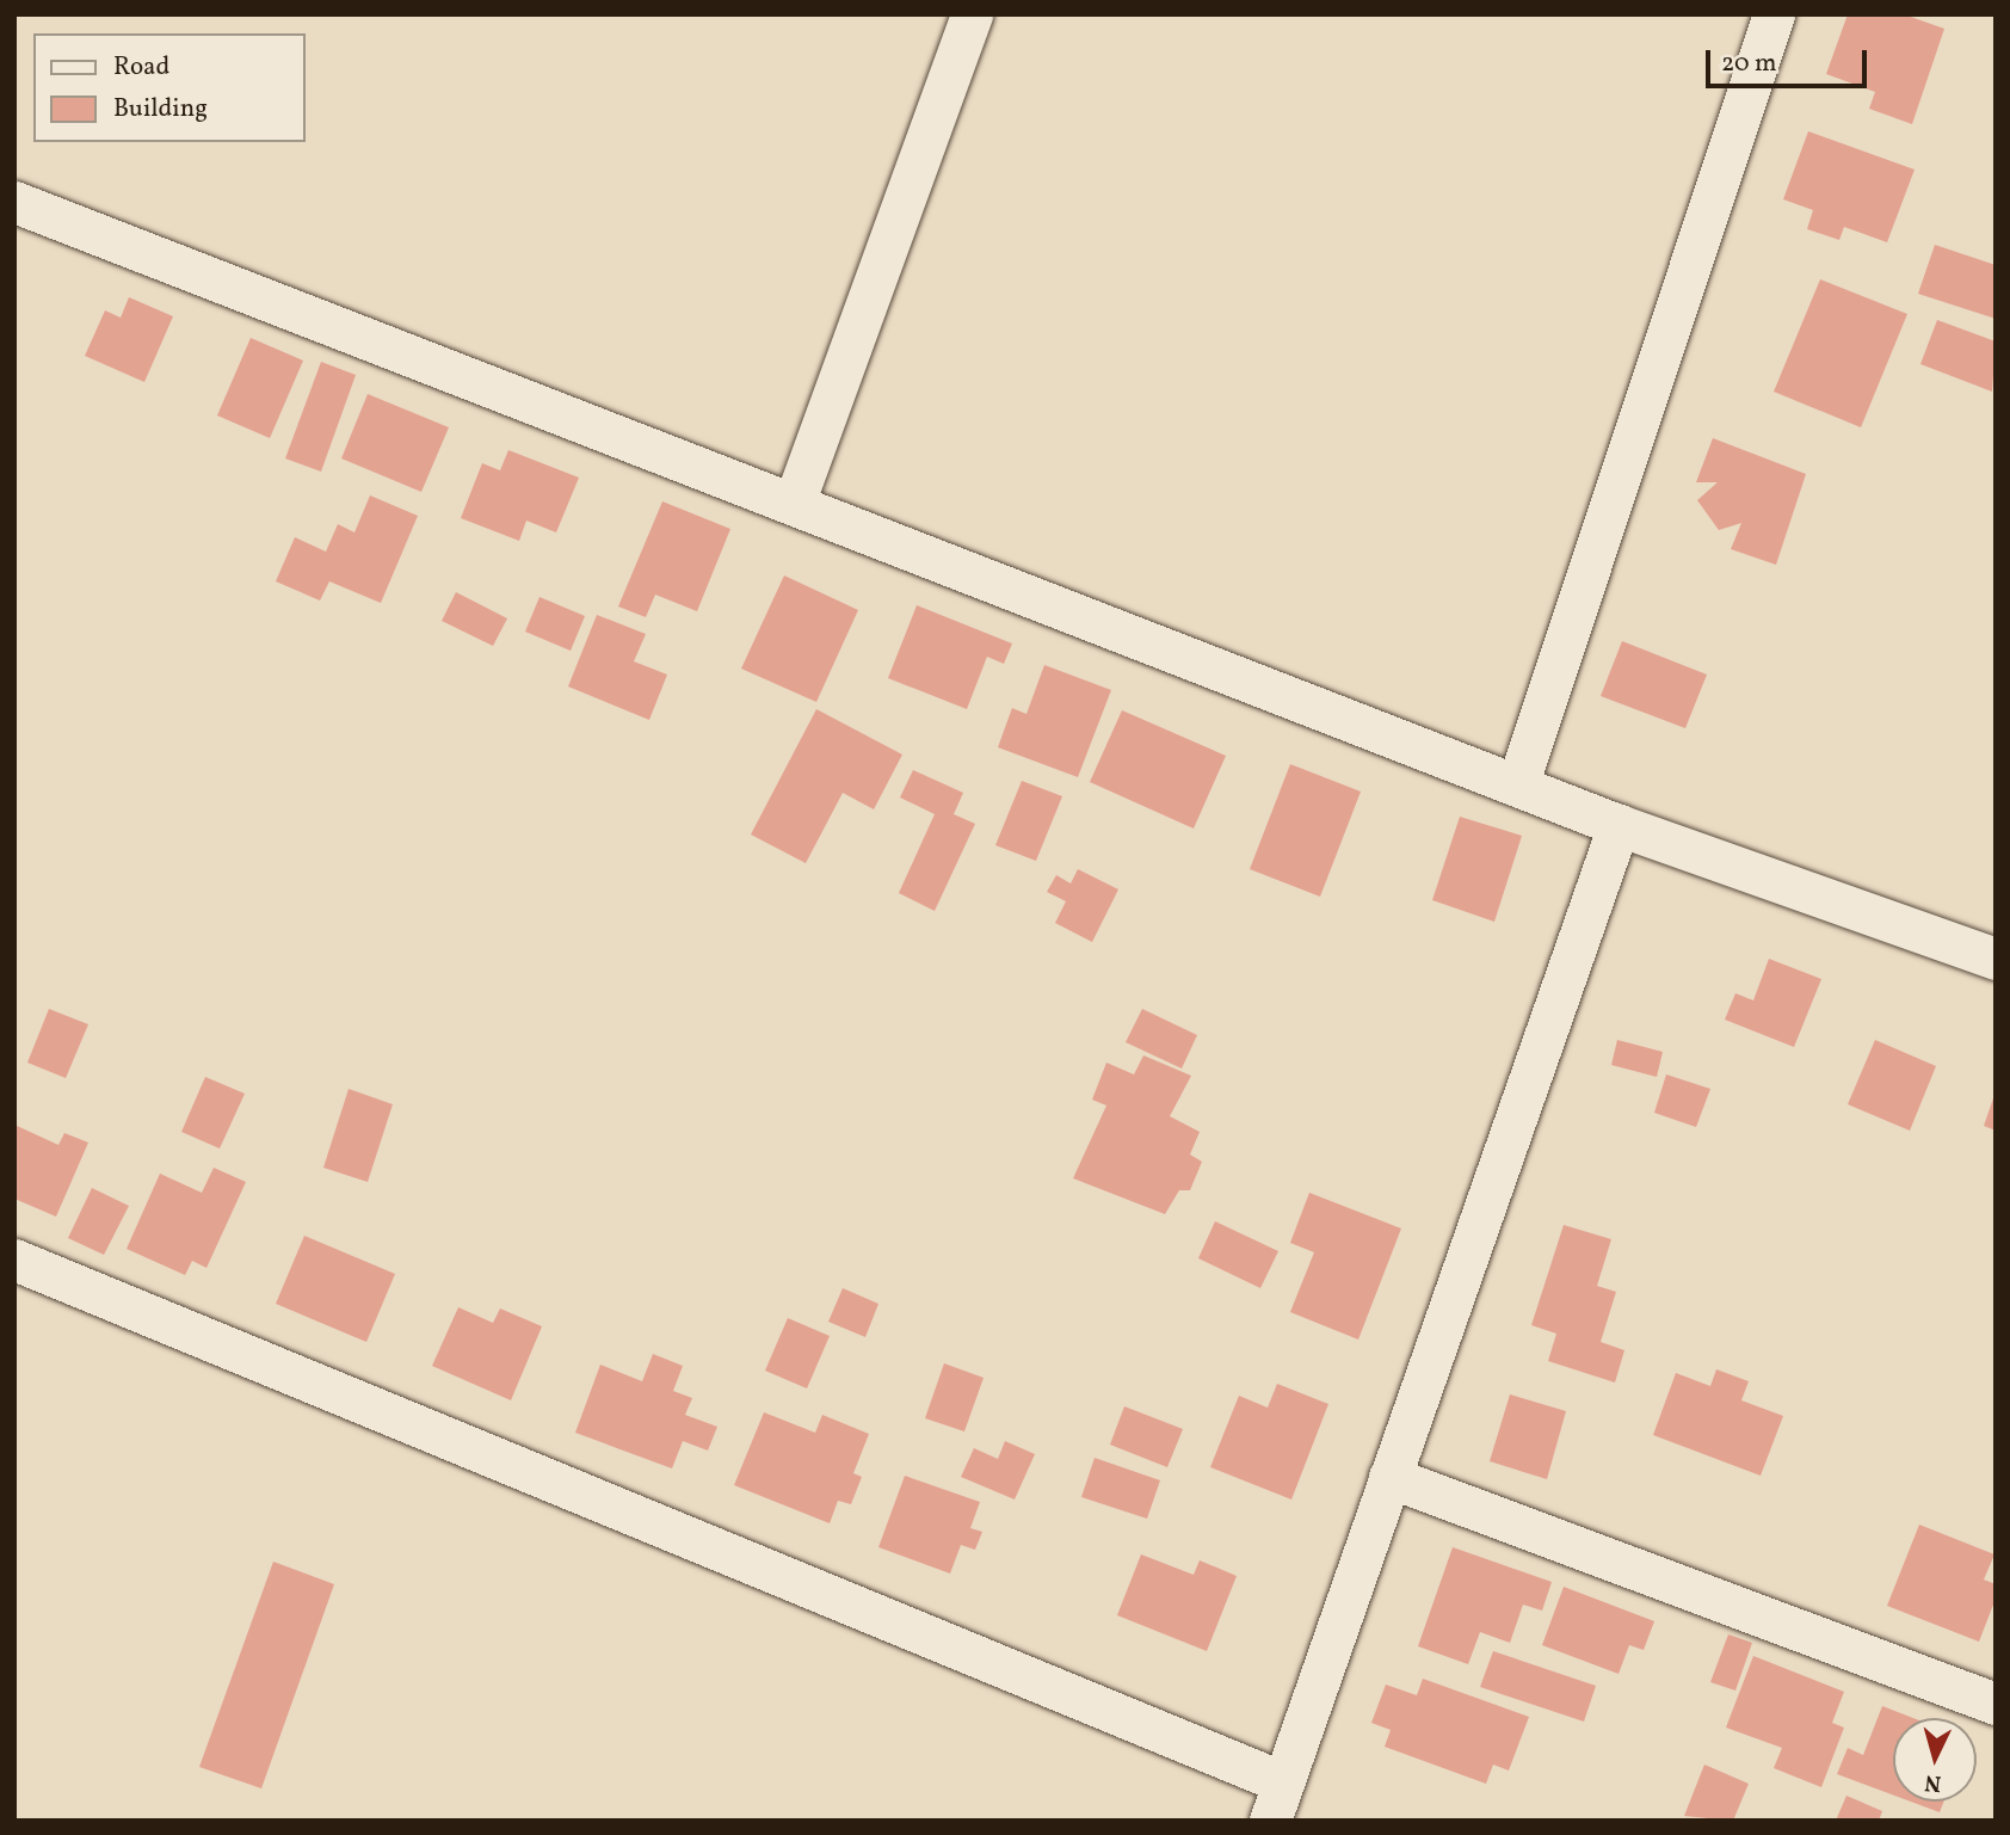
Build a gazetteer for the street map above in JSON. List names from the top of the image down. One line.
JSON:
{"legend":["Road","Building"],"scale_bar":"20 m","north":"bottom"}
